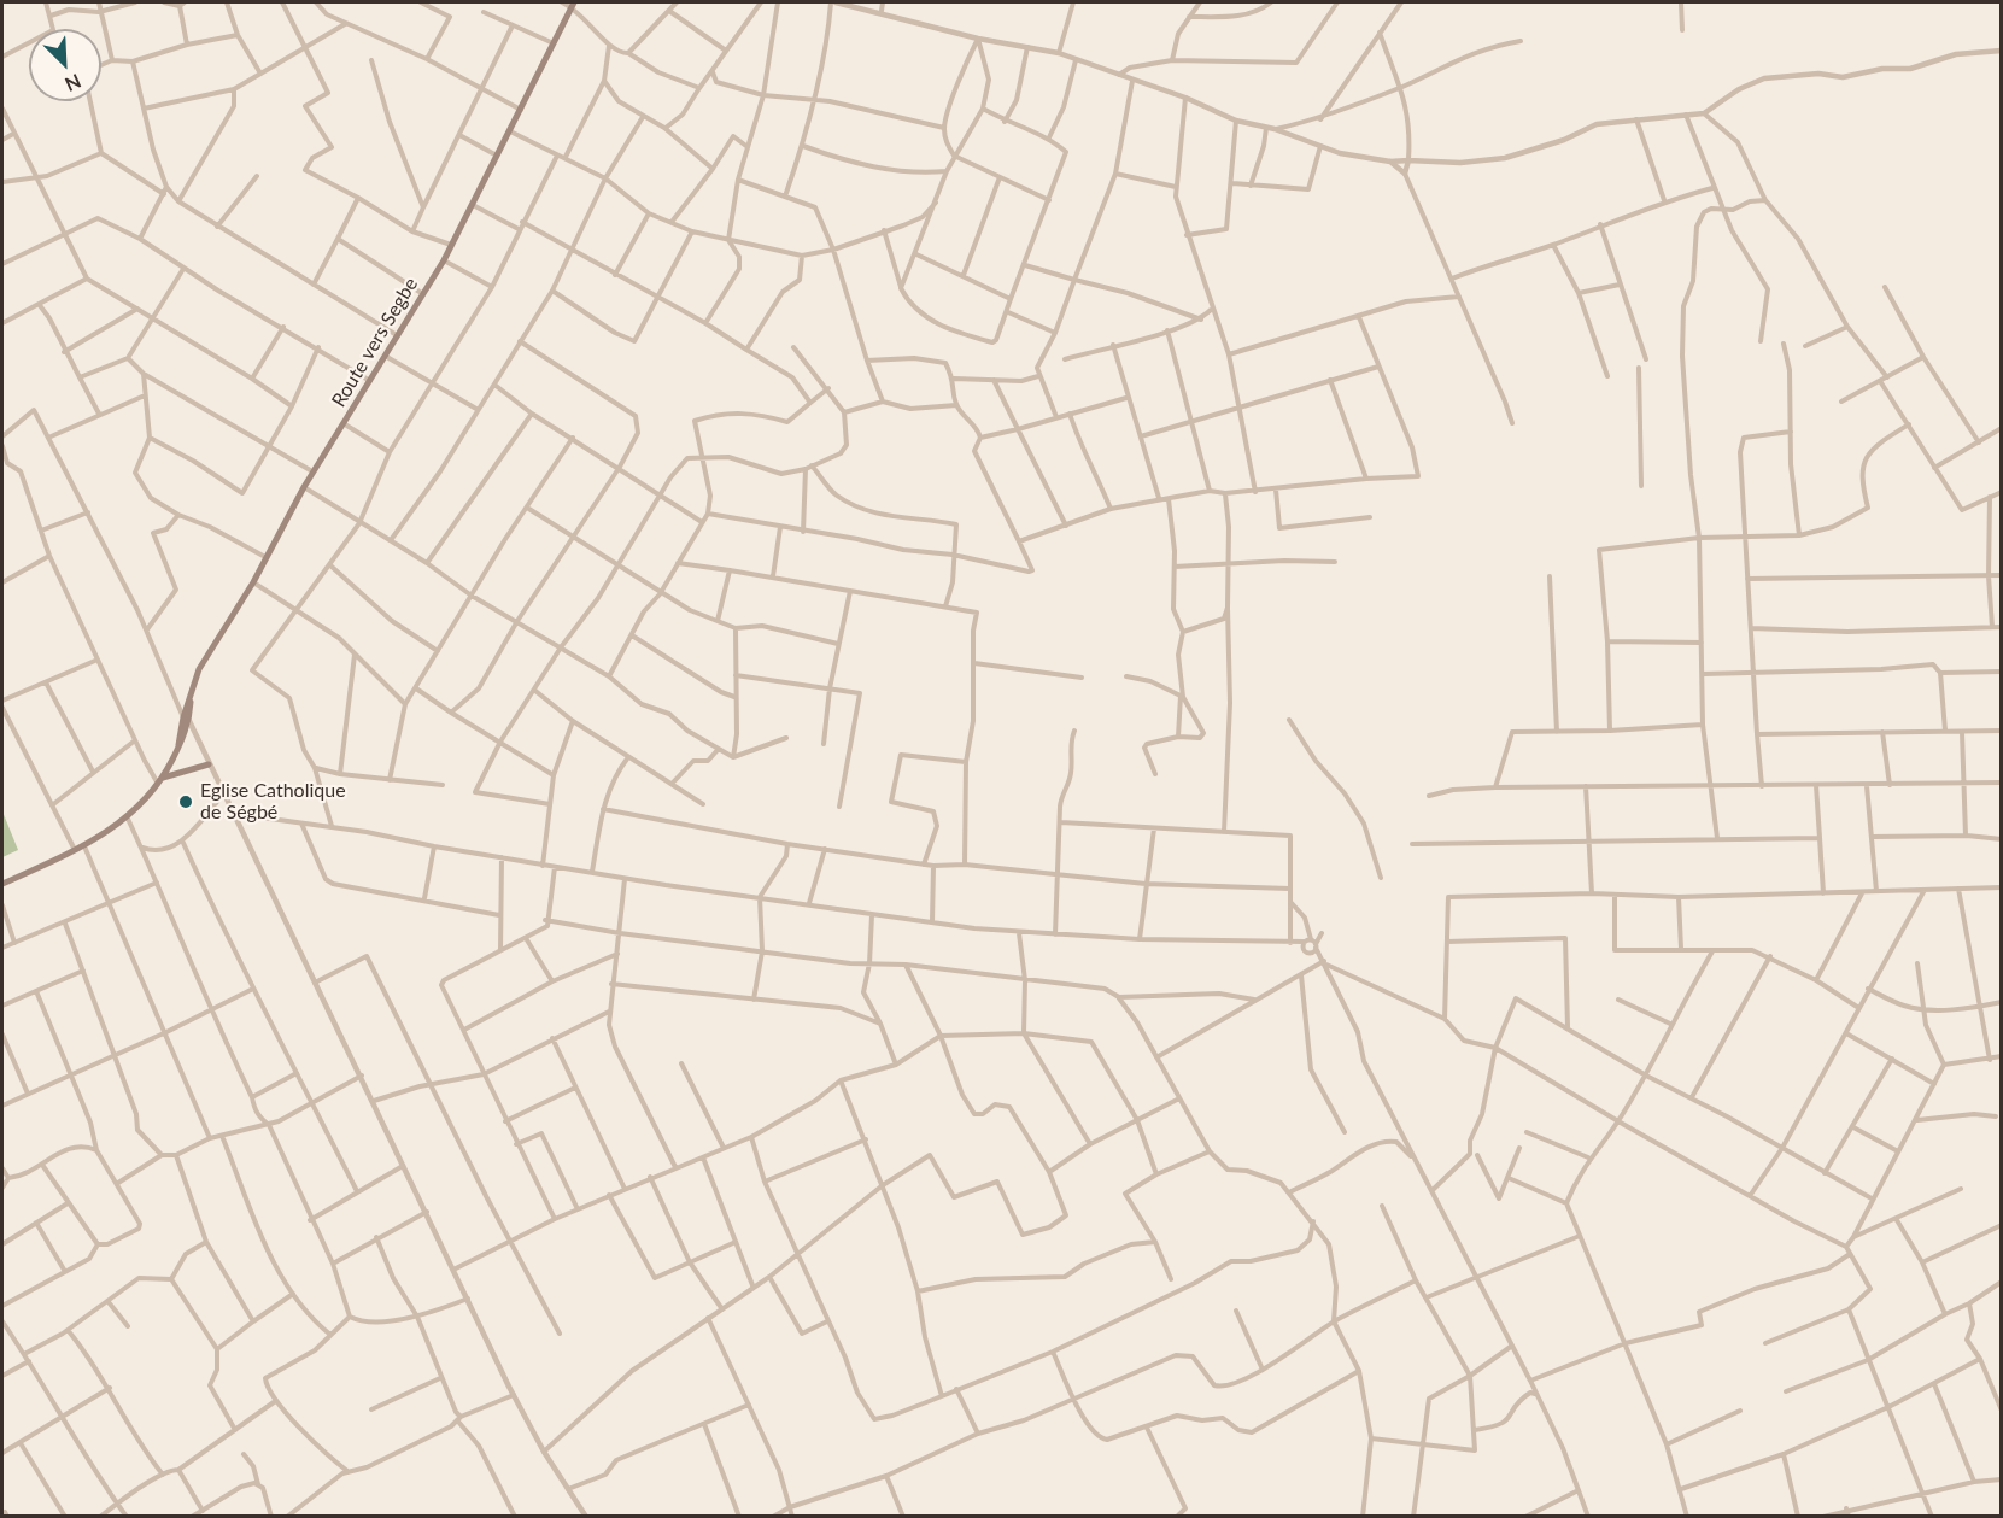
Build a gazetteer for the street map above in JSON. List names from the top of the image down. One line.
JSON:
{"streets":{"main road":["Route vers Segbe"]},"places":["Eglise Catholique de Ségbé"],"north":"bottom right"}
